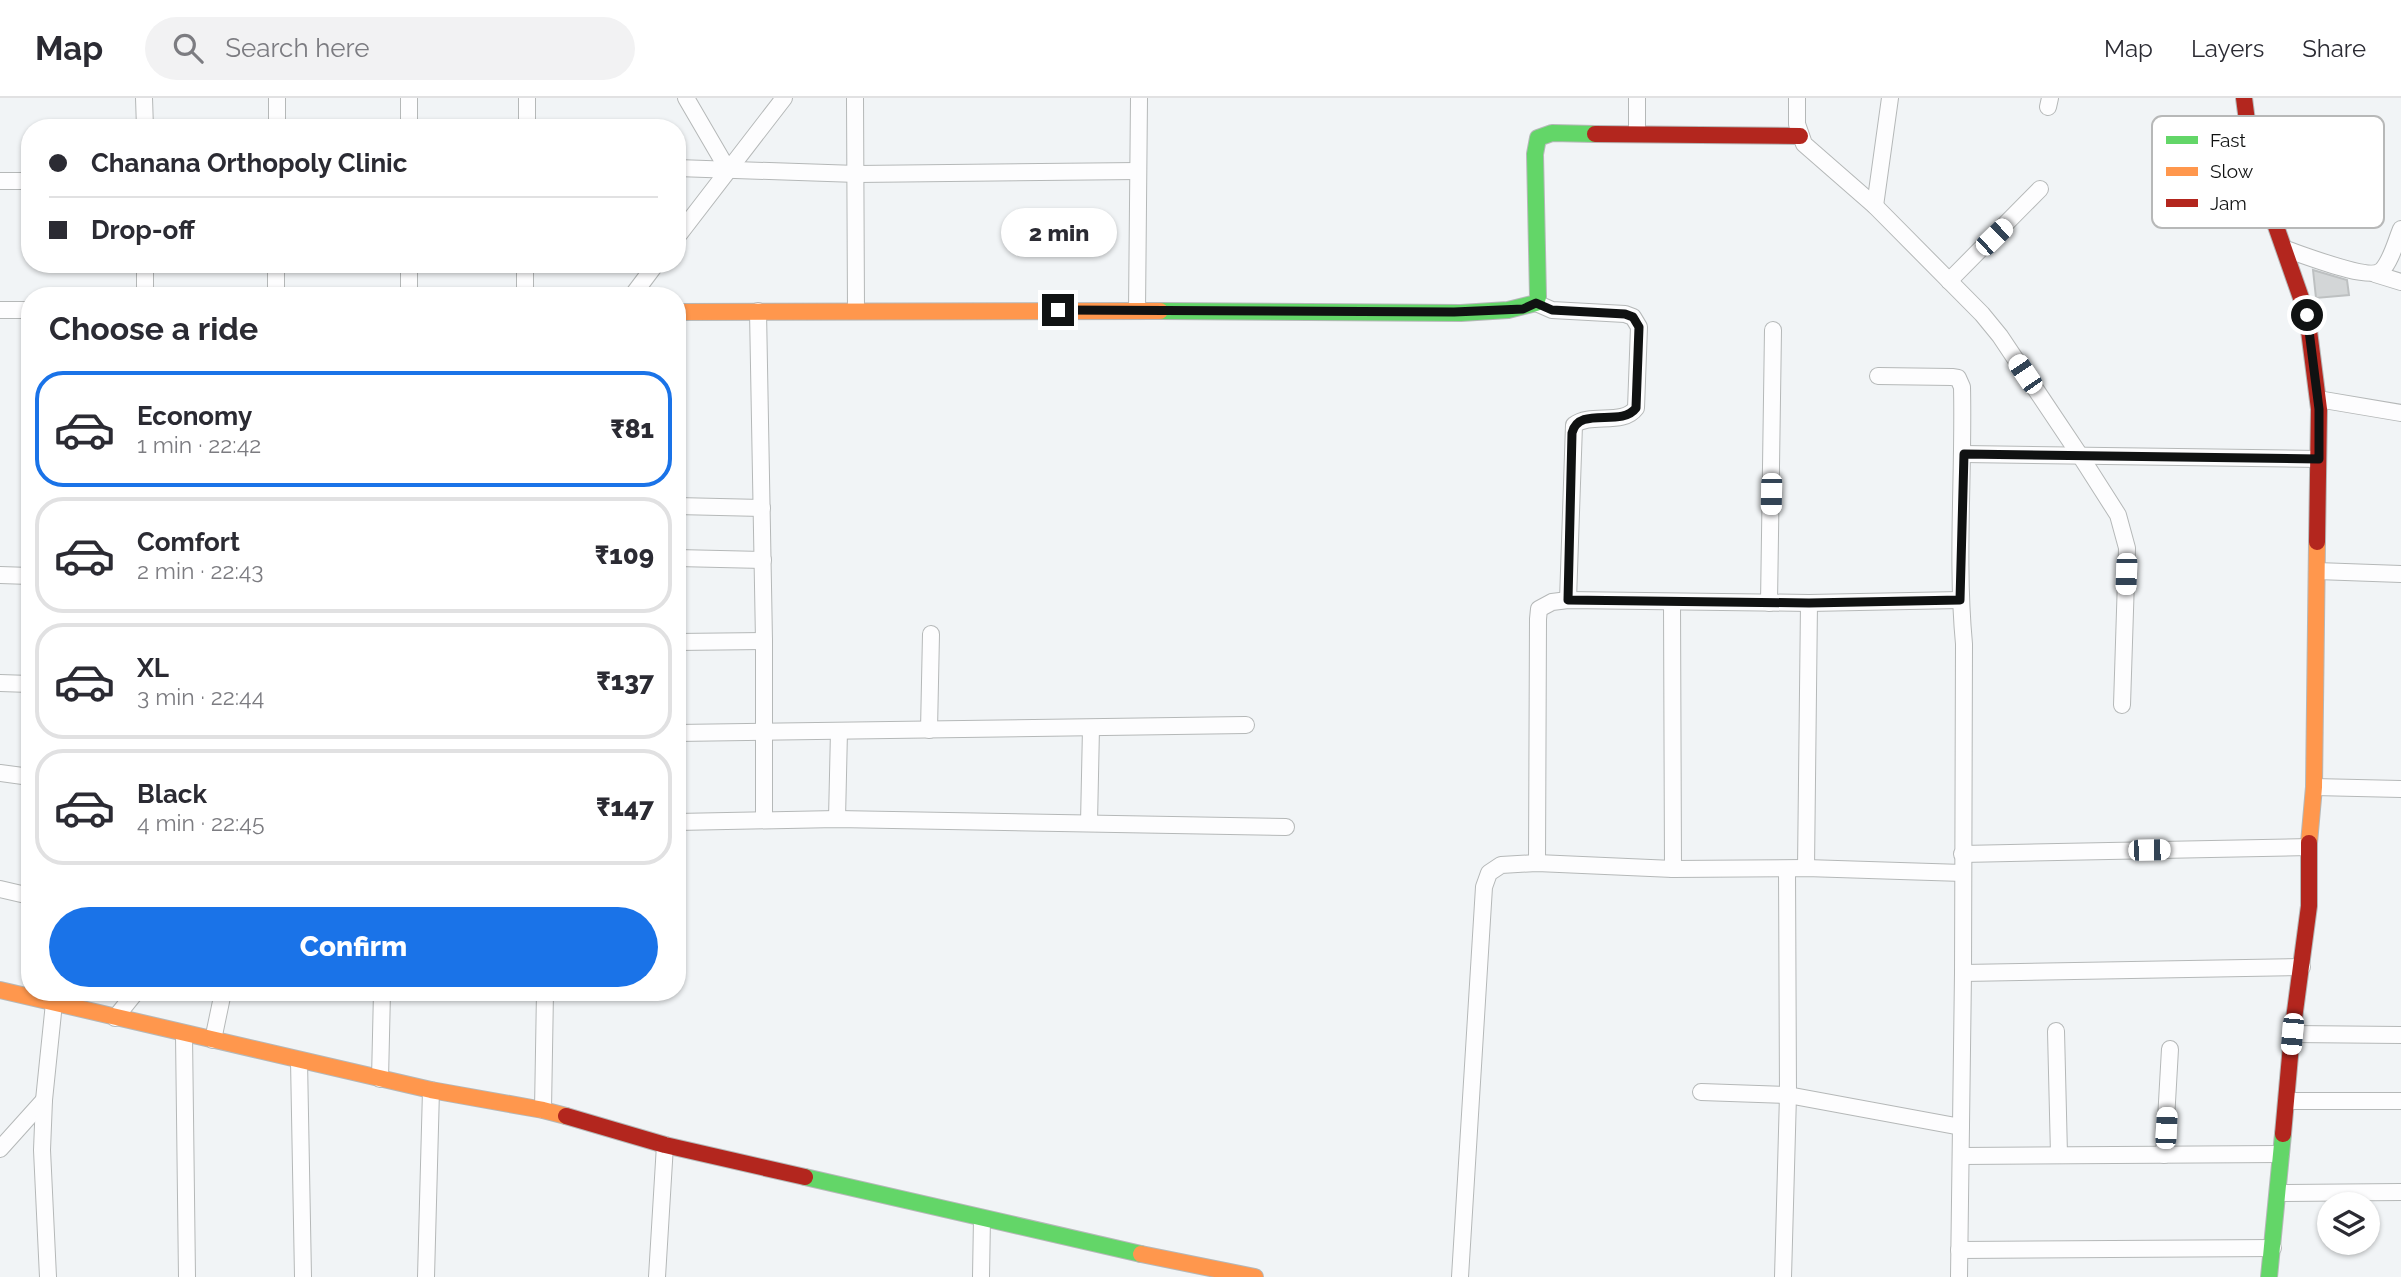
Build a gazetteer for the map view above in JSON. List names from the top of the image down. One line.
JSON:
{"legend":["Fast","Slow","Jam"],"page":{"header":"Map","search":"Search here","nav":["Map","Layers","Share"],"banner":["Chanana Orthopoly Clinic","Drop-off"],"bubble":"2 min","heading":"Choose a ride","list":[{"name":"Economy","note":"1 min · 22:42","value":"₹81"},{"name":"Comfort","note":"2 min · 22:43","value":"₹109"},{"name":"XL","note":"3 min · 22:44","value":"₹137"},{"name":"Black","note":"4 min · 22:45","value":"₹147"}],"buttons":"Confirm"}}
